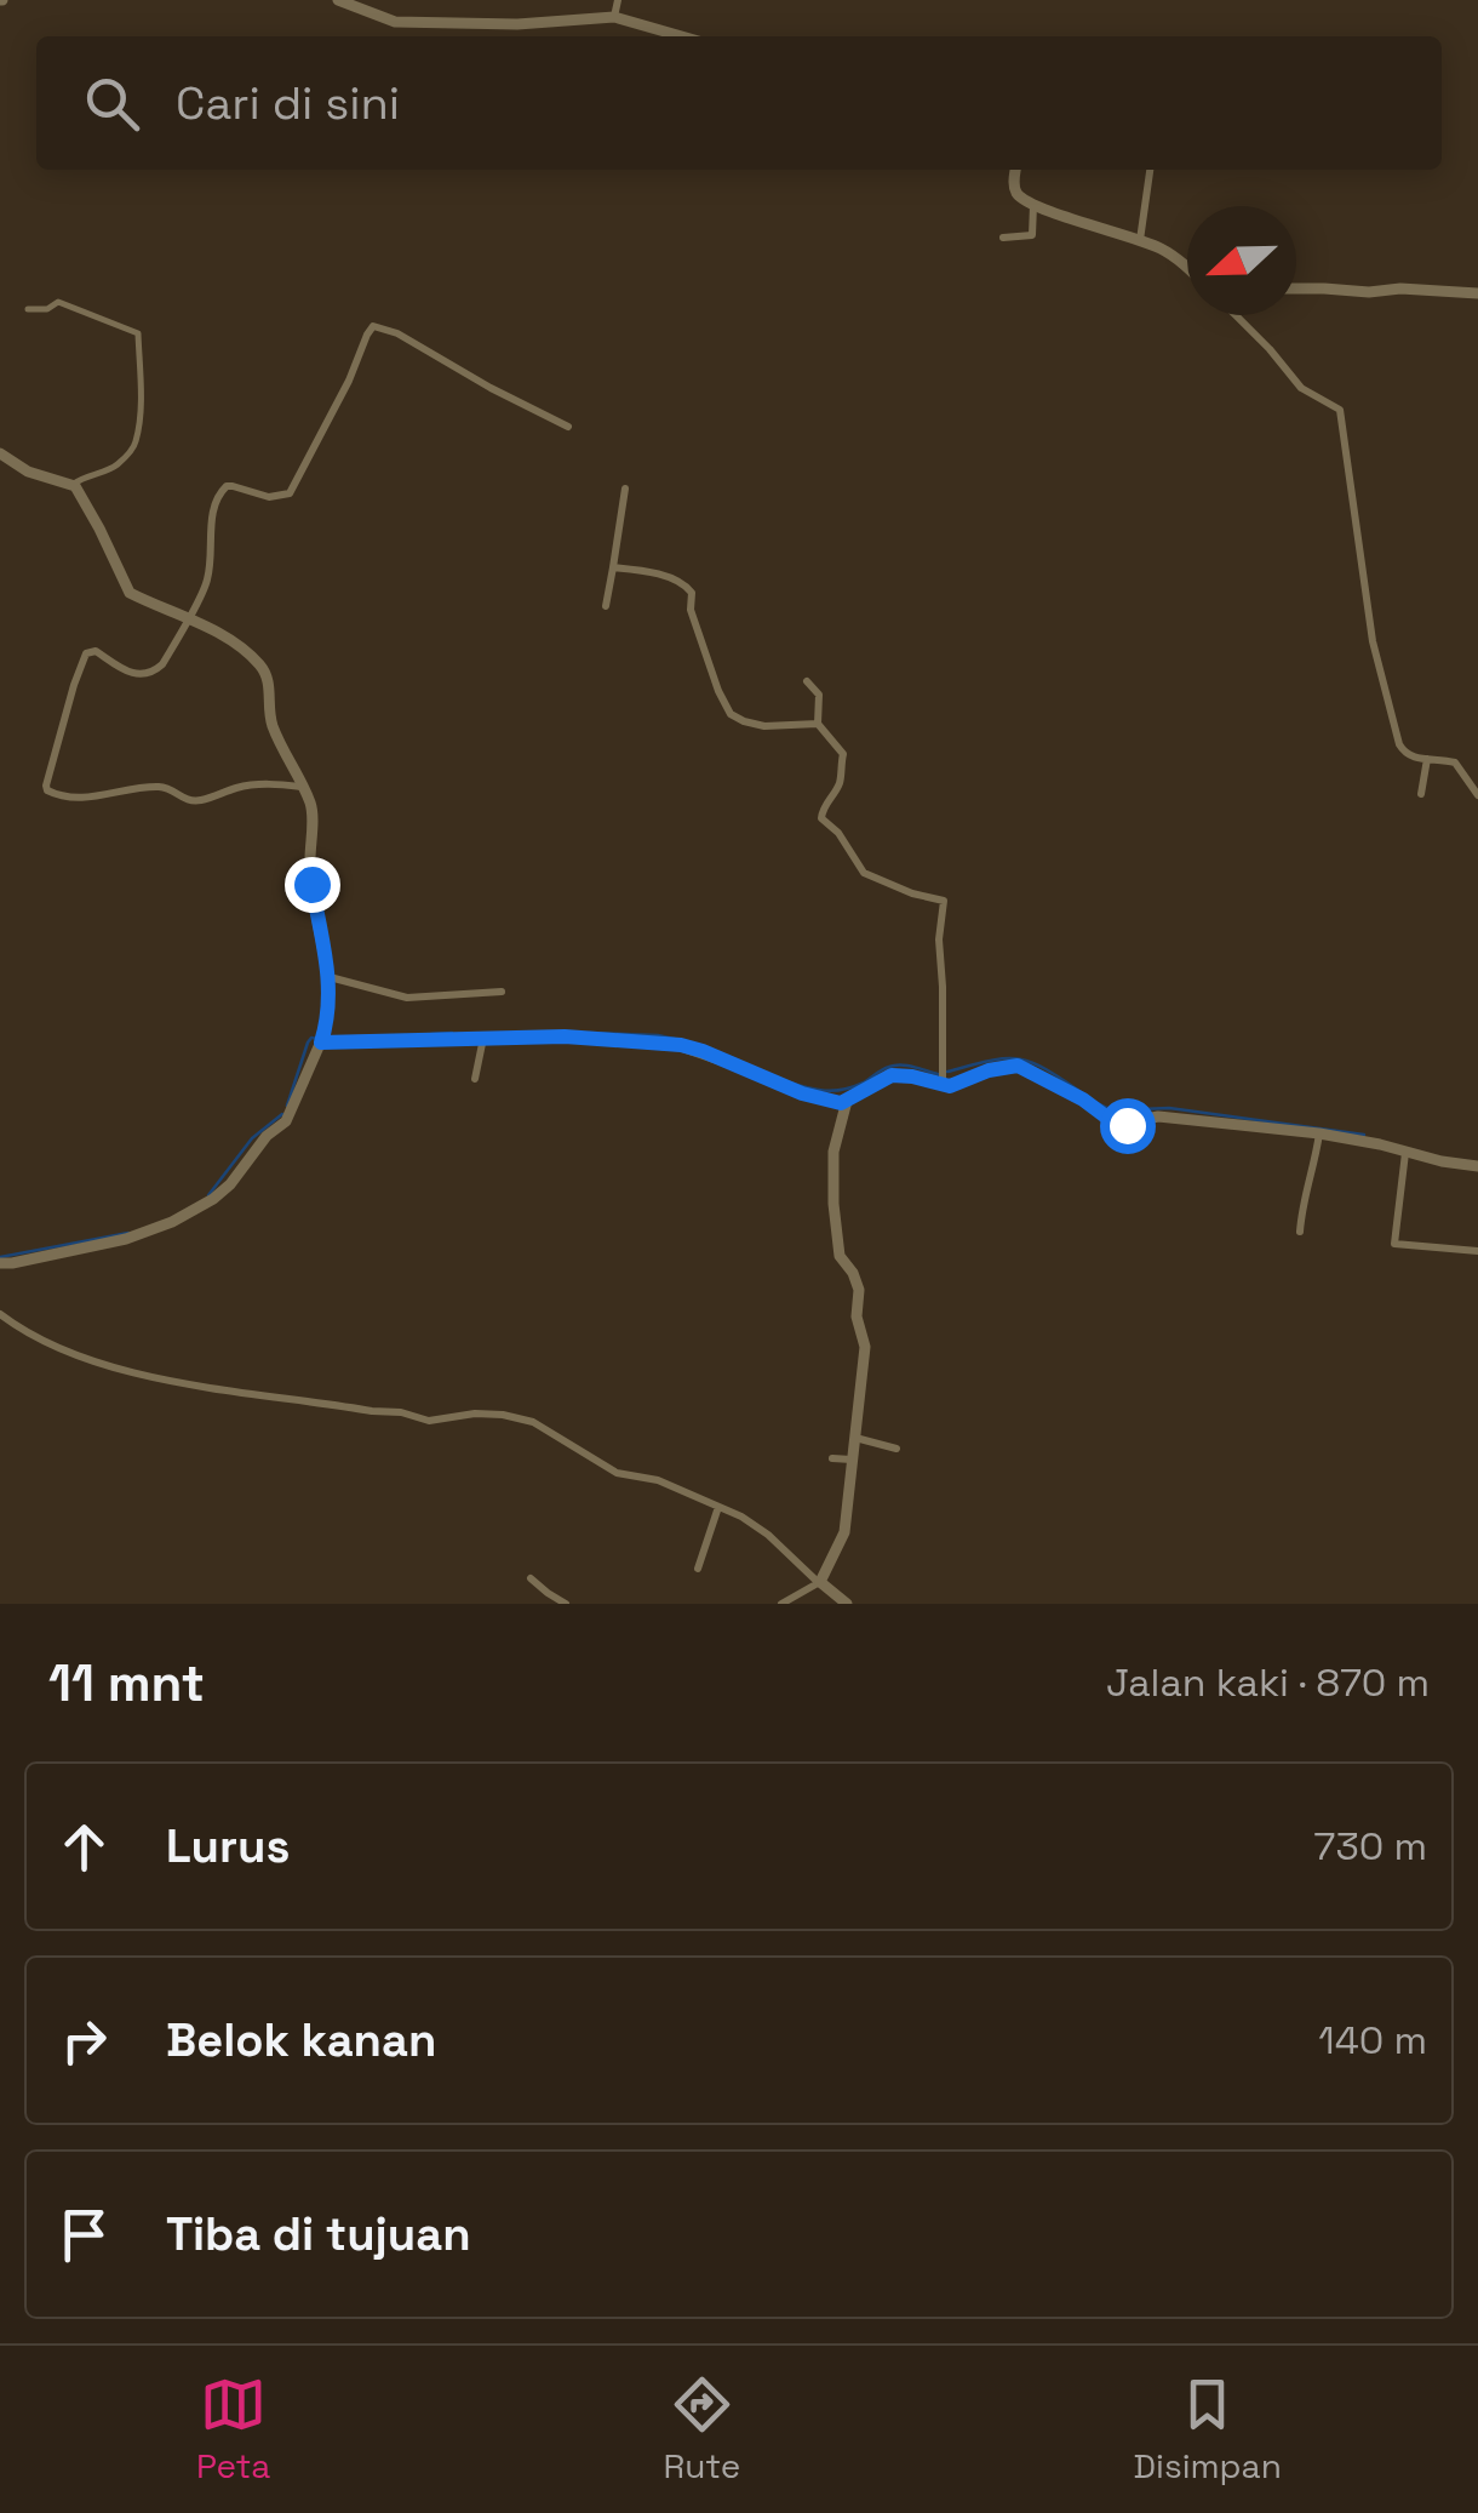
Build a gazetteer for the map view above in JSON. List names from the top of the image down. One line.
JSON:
{"north":"left","page":{"search":"Cari di sini","heading":["11 mnt","Jalan kaki · 870 m"],"list":[["Lurus","730 m"],["Belok kanan","140 m"],"Tiba di tujuan"],"nav":["Peta","Rute","Disimpan"]}}
